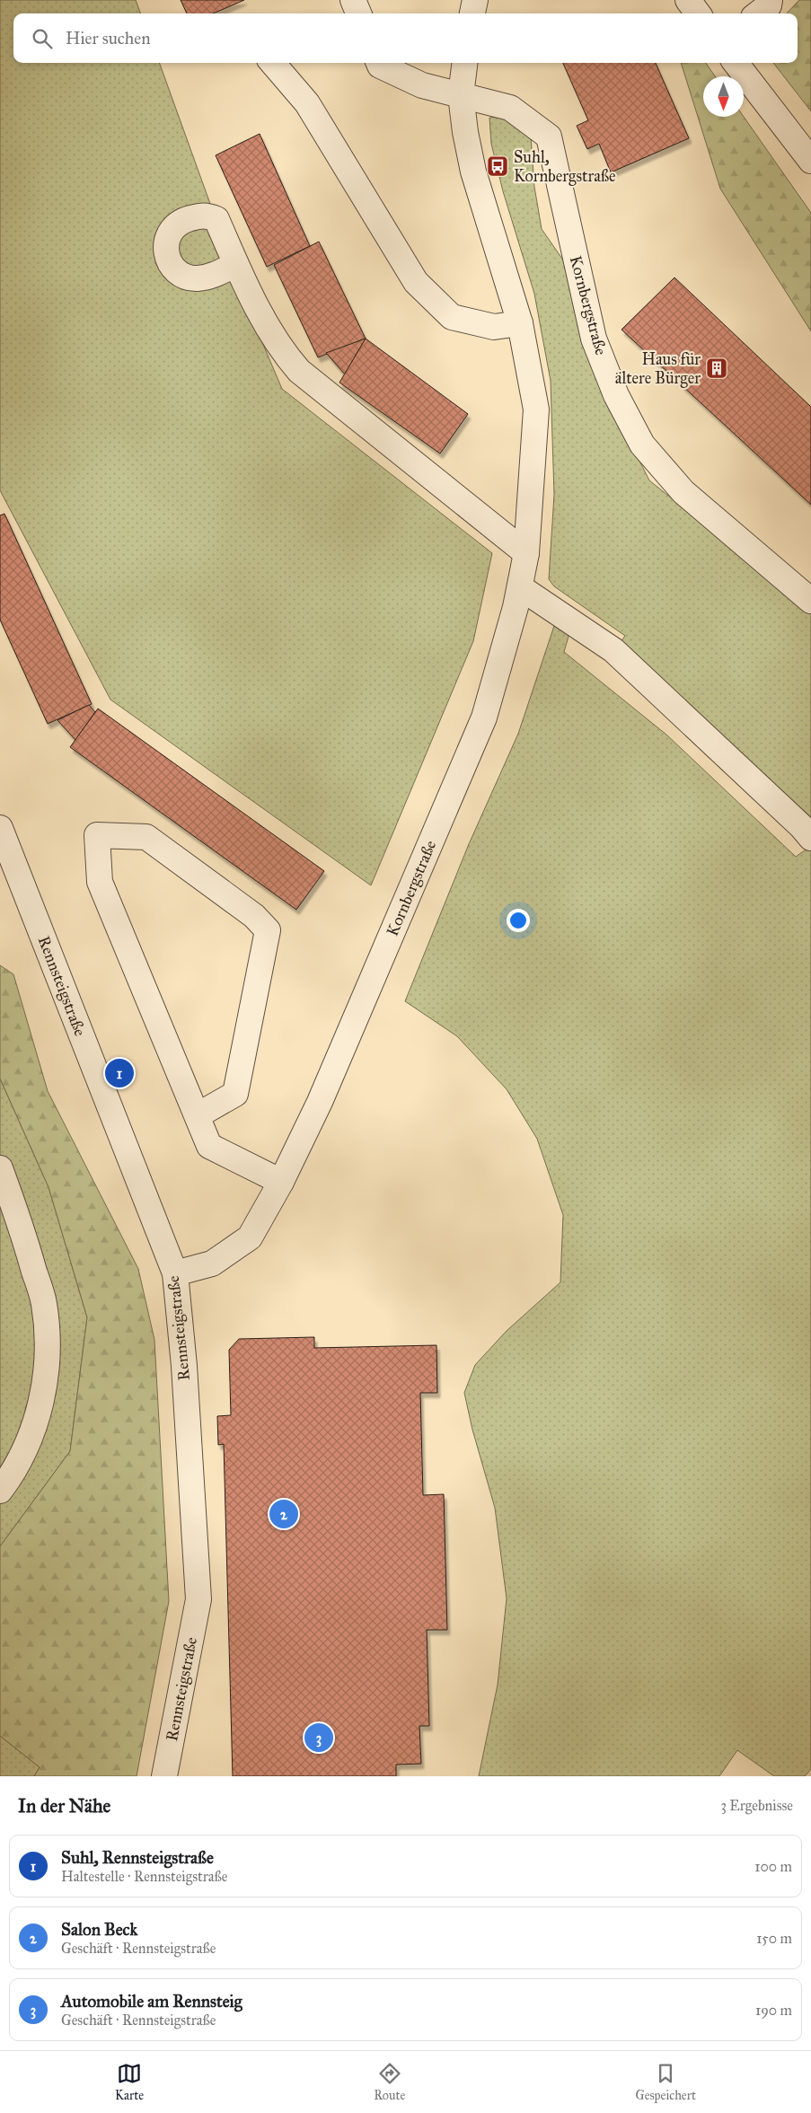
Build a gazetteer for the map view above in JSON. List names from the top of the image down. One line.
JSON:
{"streets":{"street":["Kornbergstraße","Rennsteigstraße"]},"crossings":[["Kornbergstraße","Rennsteigstraße"]],"places":{"bus stop":["Suhl, Kornbergstraße"],"building":["Haus für ältere Bürger"]},"north":"bottom","page":{"search":"Hier suchen","pins":["1","2","3"],"heading":["In der Nähe","3 Ergebnisse"],"list":[{"mark":"1","name":"Suhl, Rennsteigstraße","note":"Haltestelle · Rennsteigstraße","value":"100 m"},{"mark":"2","name":"Salon Beck","note":"Geschäft · Rennsteigstraße","value":"150 m"},{"mark":"3","name":"Automobile am Rennsteig","note":"Geschäft · Rennsteigstraße","value":"190 m"}],"nav":["Karte","Route","Gespeichert"]}}
